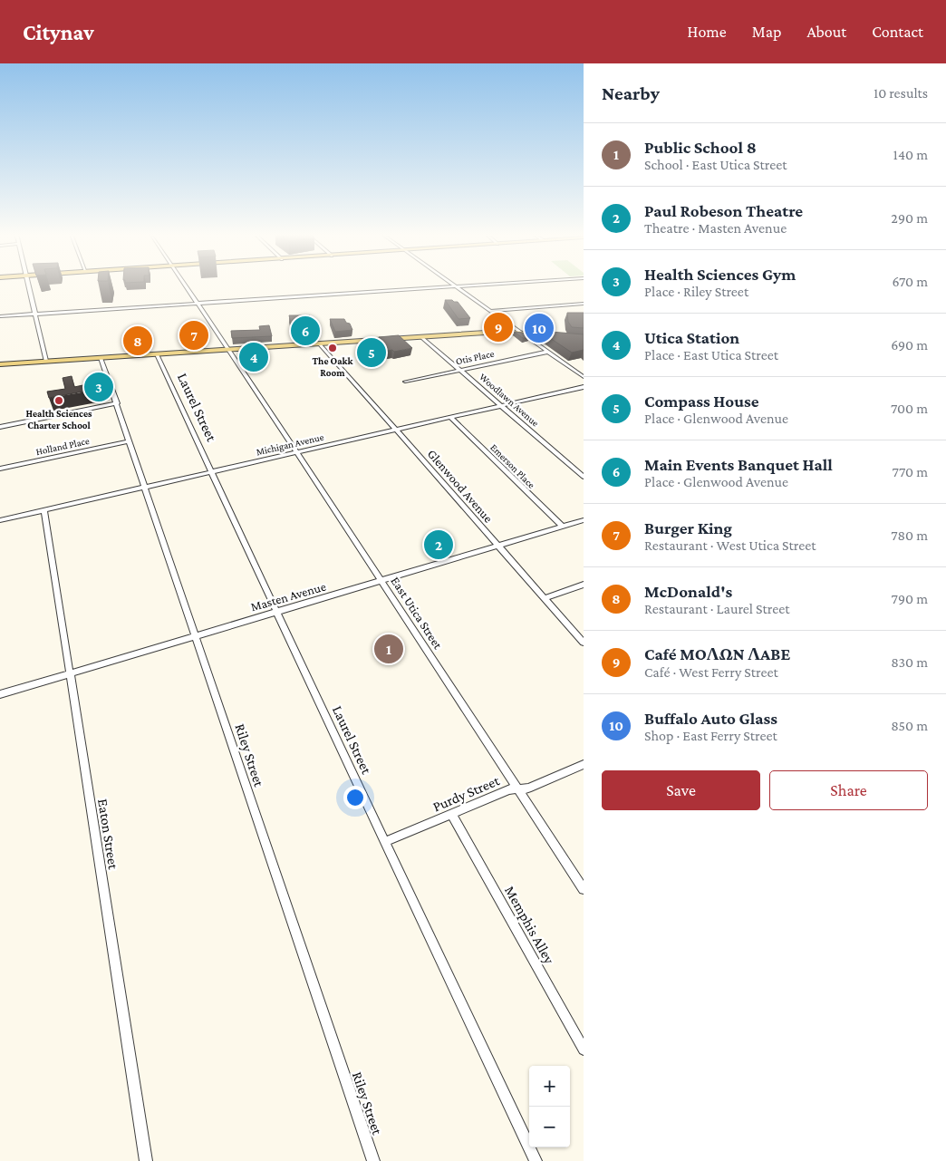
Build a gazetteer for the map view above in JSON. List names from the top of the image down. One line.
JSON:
{"streets":{"street":["Otis Place","Woodlawn Avenue","Laurel Street","Michigan Avenue","Holland Place","Emerson Place","Glenwood Avenue","Masten Avenue","East Utica Street","Riley Street","Purdy Street","Eaton Street","Memphis Alley"]},"crossings":[["Otis Place","Woodlawn Avenue"],["Woodlawn Avenue","Michigan Avenue"],["Laurel Street","Michigan Avenue"],["Laurel Street","Masten Avenue"],["Laurel Street","Purdy Street"],["Michigan Avenue","Emerson Place"],["Michigan Avenue","Glenwood Avenue"],["Michigan Avenue","East Utica Street"],["Michigan Avenue","Riley Street"],["Michigan Avenue","Eaton Street"],["Holland Place","Riley Street"],["Emerson Place","Masten Avenue"],["Glenwood Avenue","Masten Avenue"],["Masten Avenue","East Utica Street"],["Masten Avenue","Riley Street"],["Masten Avenue","Eaton Street"],["East Utica Street","Purdy Street"],["Purdy Street","Memphis Alley"]],"places":["The Oakk Room","Health Sciences Charter School"],"page":{"header":"Citynav","nav":["Home","Map","About","Contact"],"heading":["Nearby","10 results"],"list":[{"mark":"1","name":"Public School 8","note":"School · East Utica Street","value":"140 m"},{"mark":"2","name":"Paul Robeson Theatre","note":"Theatre · Masten Avenue","value":"290 m"},{"mark":"3","name":"Health Sciences Gym","note":"Place · Riley Street","value":"670 m"},{"mark":"4","name":"Utica Station","note":"Place · East Utica Street","value":"690 m"},{"mark":"5","name":"Compass House","note":"Place · Glenwood Avenue","value":"700 m"},{"mark":"6","name":"Main Events Banquet Hall","note":"Place · Glenwood Avenue","value":"770 m"},{"mark":"7","name":"Burger King","note":"Restaurant · West Utica Street","value":"780 m"},{"mark":"8","name":"McDonald's","note":"Restaurant · Laurel Street","value":"790 m"},{"mark":"9","name":"Café MOΛΩN ΛABE","note":"Café · West Ferry Street","value":"830 m"},{"mark":"10","name":"Buffalo Auto Glass","note":"Shop · East Ferry Street","value":"850 m"}],"pins":["9","10","6","7","8","5","4","3","2","1"],"buttons":["Save","Share"],"map_buttons":["+","−"]}}
